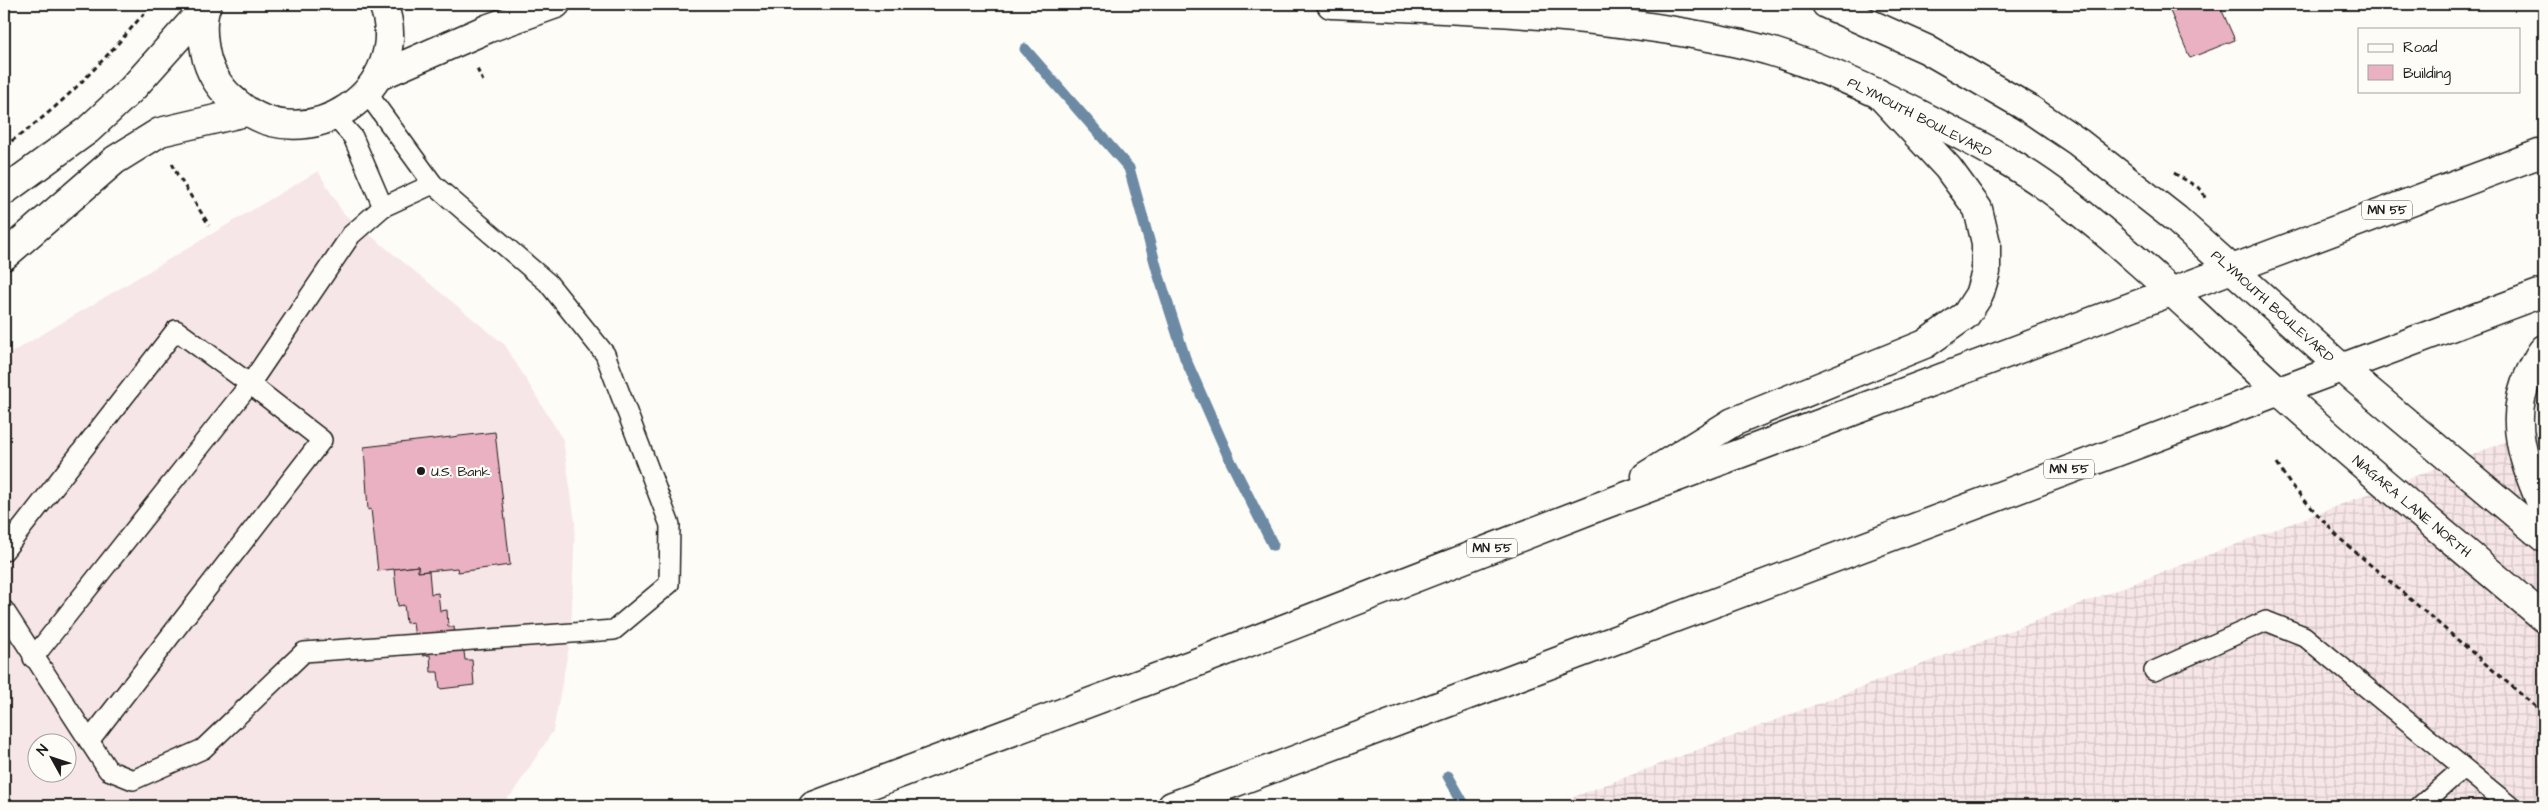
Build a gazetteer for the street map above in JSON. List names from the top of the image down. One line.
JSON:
{"streets":{"main road":["PLYMOUTH BOULEVARD","MN 55","NIAGARA LANE NORTH"]},"crossings":[["PLYMOUTH BOULEVARD","MN 55"],["PLYMOUTH BOULEVARD","NIAGARA LANE NORTH"],["MN 55","NIAGARA LANE NORTH"]],"places":["U.S. Bank"],"legend":["Road","Building"],"north":"top left"}
